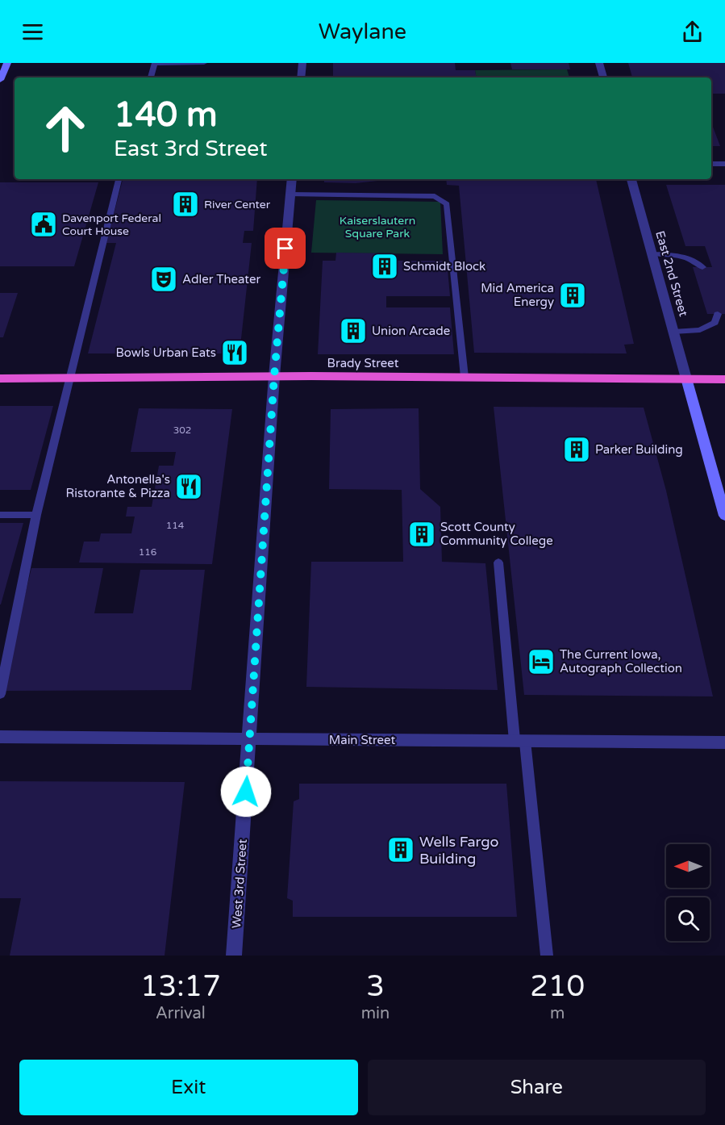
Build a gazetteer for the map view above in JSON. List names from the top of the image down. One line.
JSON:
{"streets":{"highway":["Brady Street"],"street":["East 2nd Street","Main Street","West 3rd Street"]},"crossings":[["East 2nd Street","Brady Street"],["Brady Street","West 3rd Street"],["Main Street","West 3rd Street"]],"parks":["Kaiserslautern Square Park"],"places":{"building":["River Center","Schmidt Block","Mid America Energy","Union Arcade","Parker Building","Scott County Community College","Wells Fargo Building"],"public building":["Davenport Federal Court House"],"theatre":["Adler Theater"],"restaurant":["Bowls Urban Eats","Antonella's Ristorante & Pizza"],"hotel":["The Current Iowa, Autograph Collection"]},"house_numbers":["302","114","116"],"north":"left","page":{"header":"Waylane","turn":["140 m","East 3rd Street"],"eta":["13:17","Arrival","3","min","210","m"],"buttons":["Exit","Share"]}}
